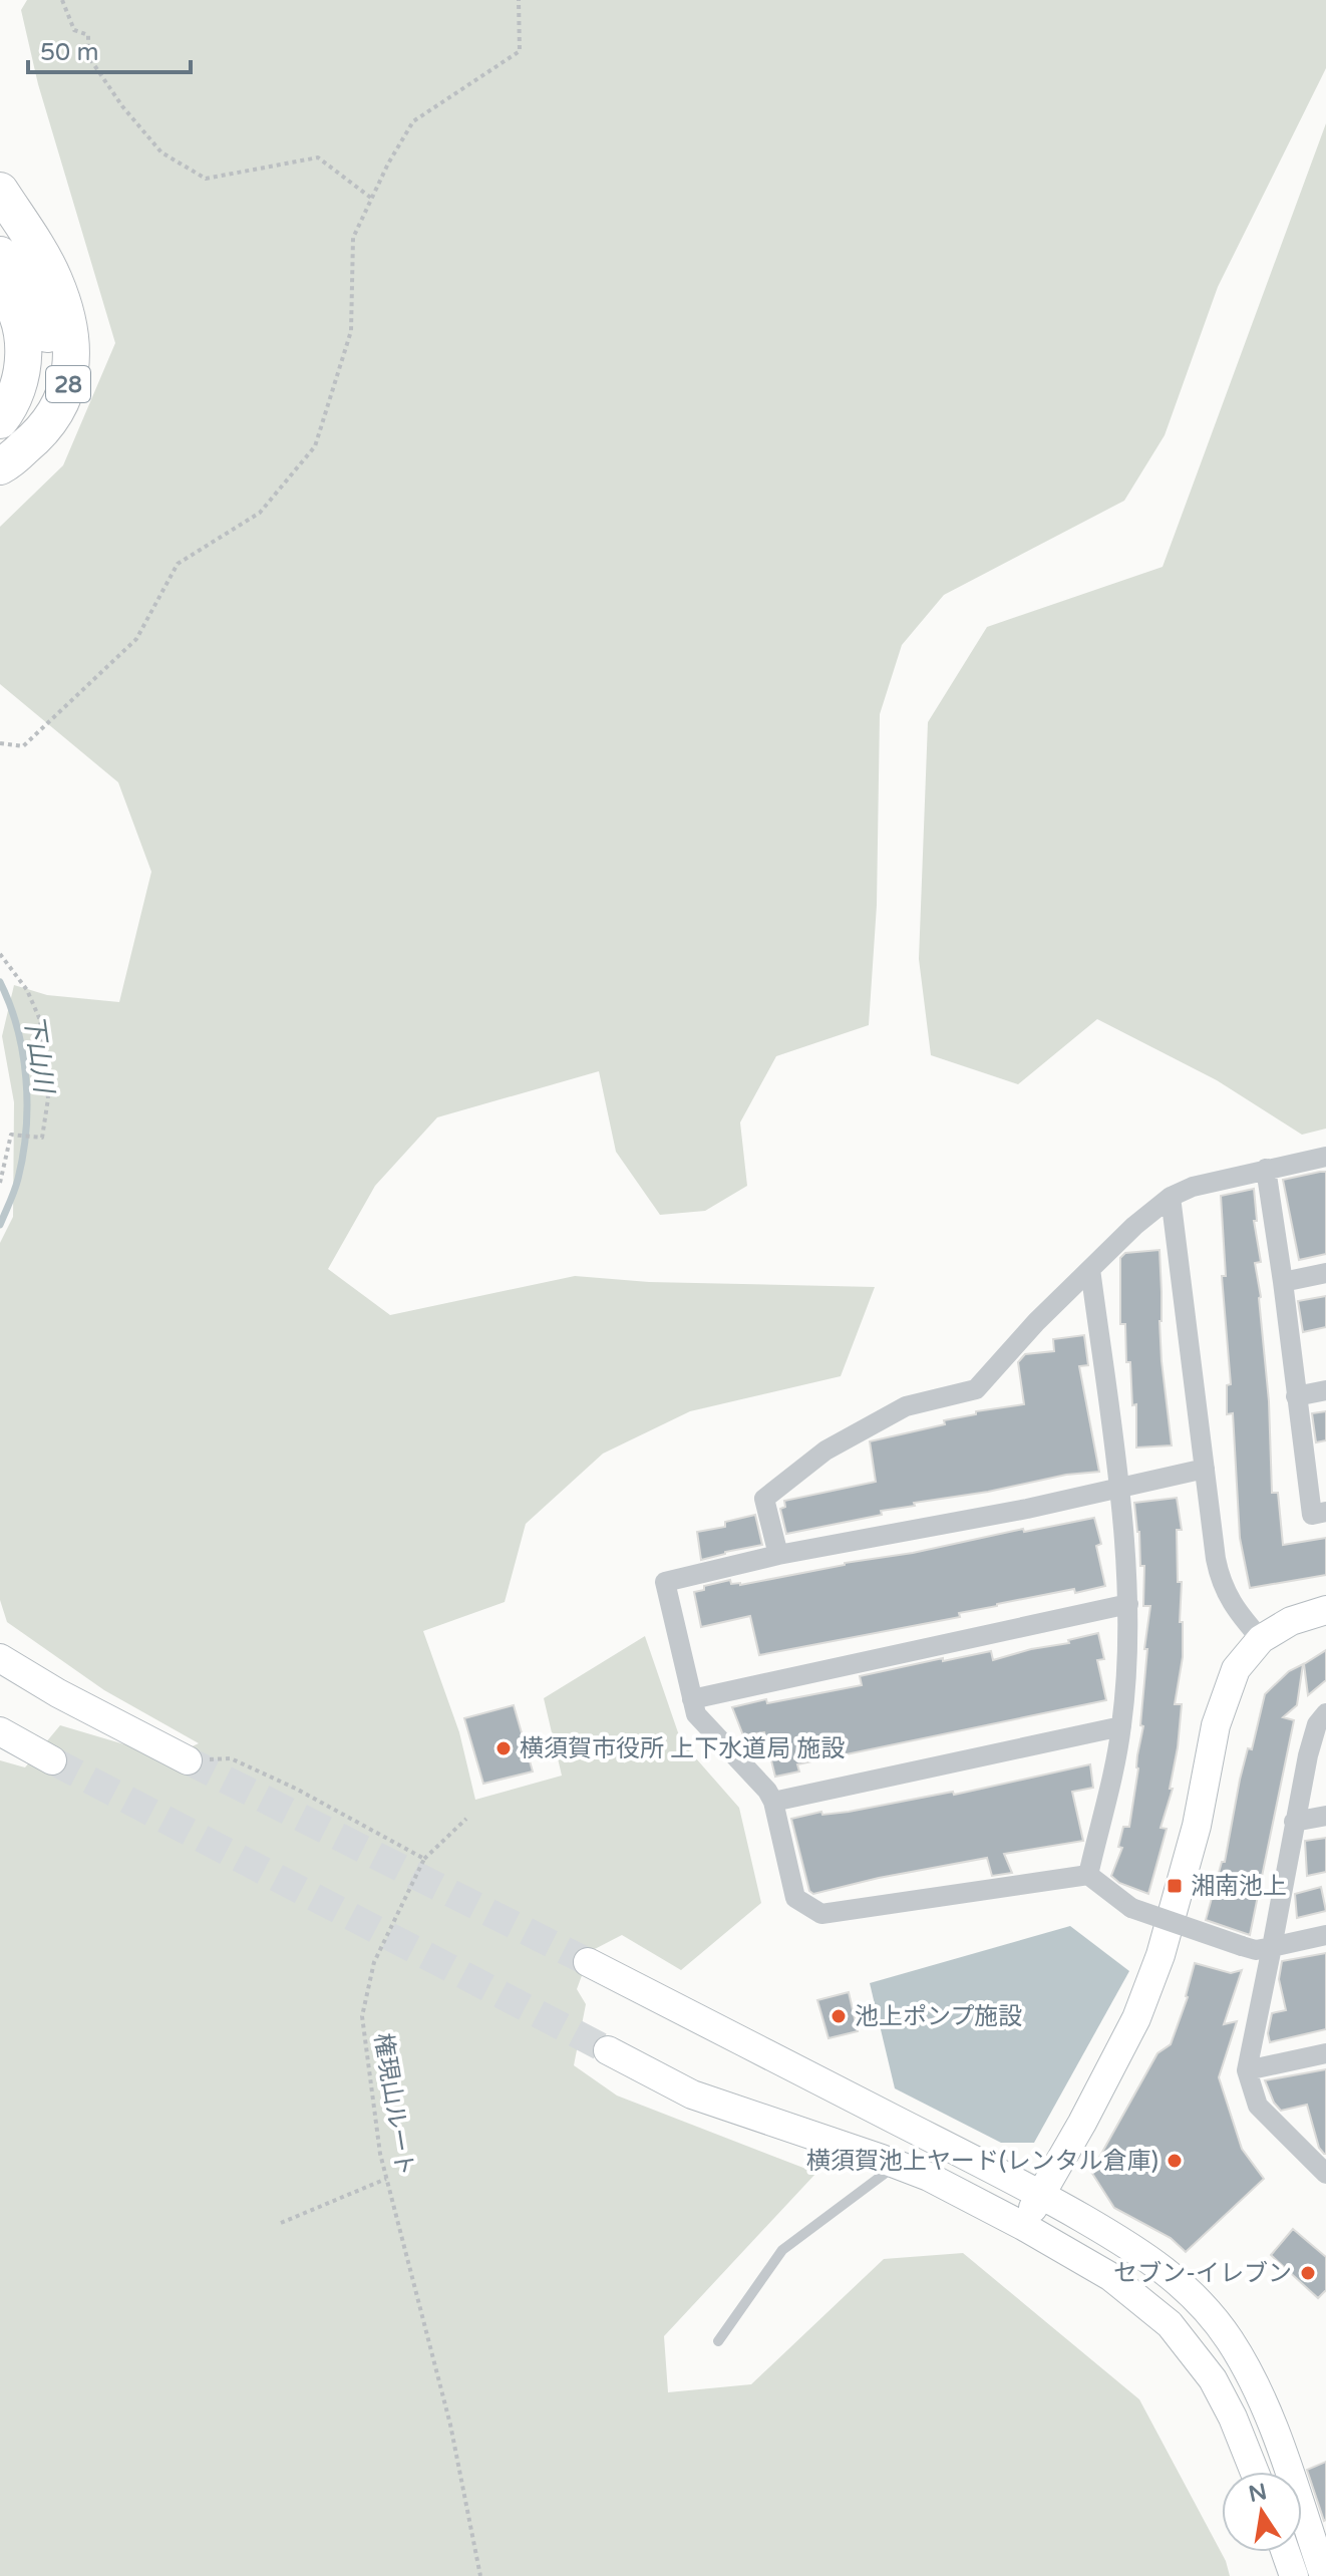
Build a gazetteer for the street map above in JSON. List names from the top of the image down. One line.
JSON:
{"streets":{"highway":["28"],"path":["権現山ルート"]},"water":["下山川"],"places":{"other":["横須賀市役所 上下水道局 施設","池上ポンプ施設","横須賀池上ヤード(レンタル倉庫)","セブン-イレブン"],"transit":["湘南池上"]},"scale_bar":"50 m","north":"top"}
